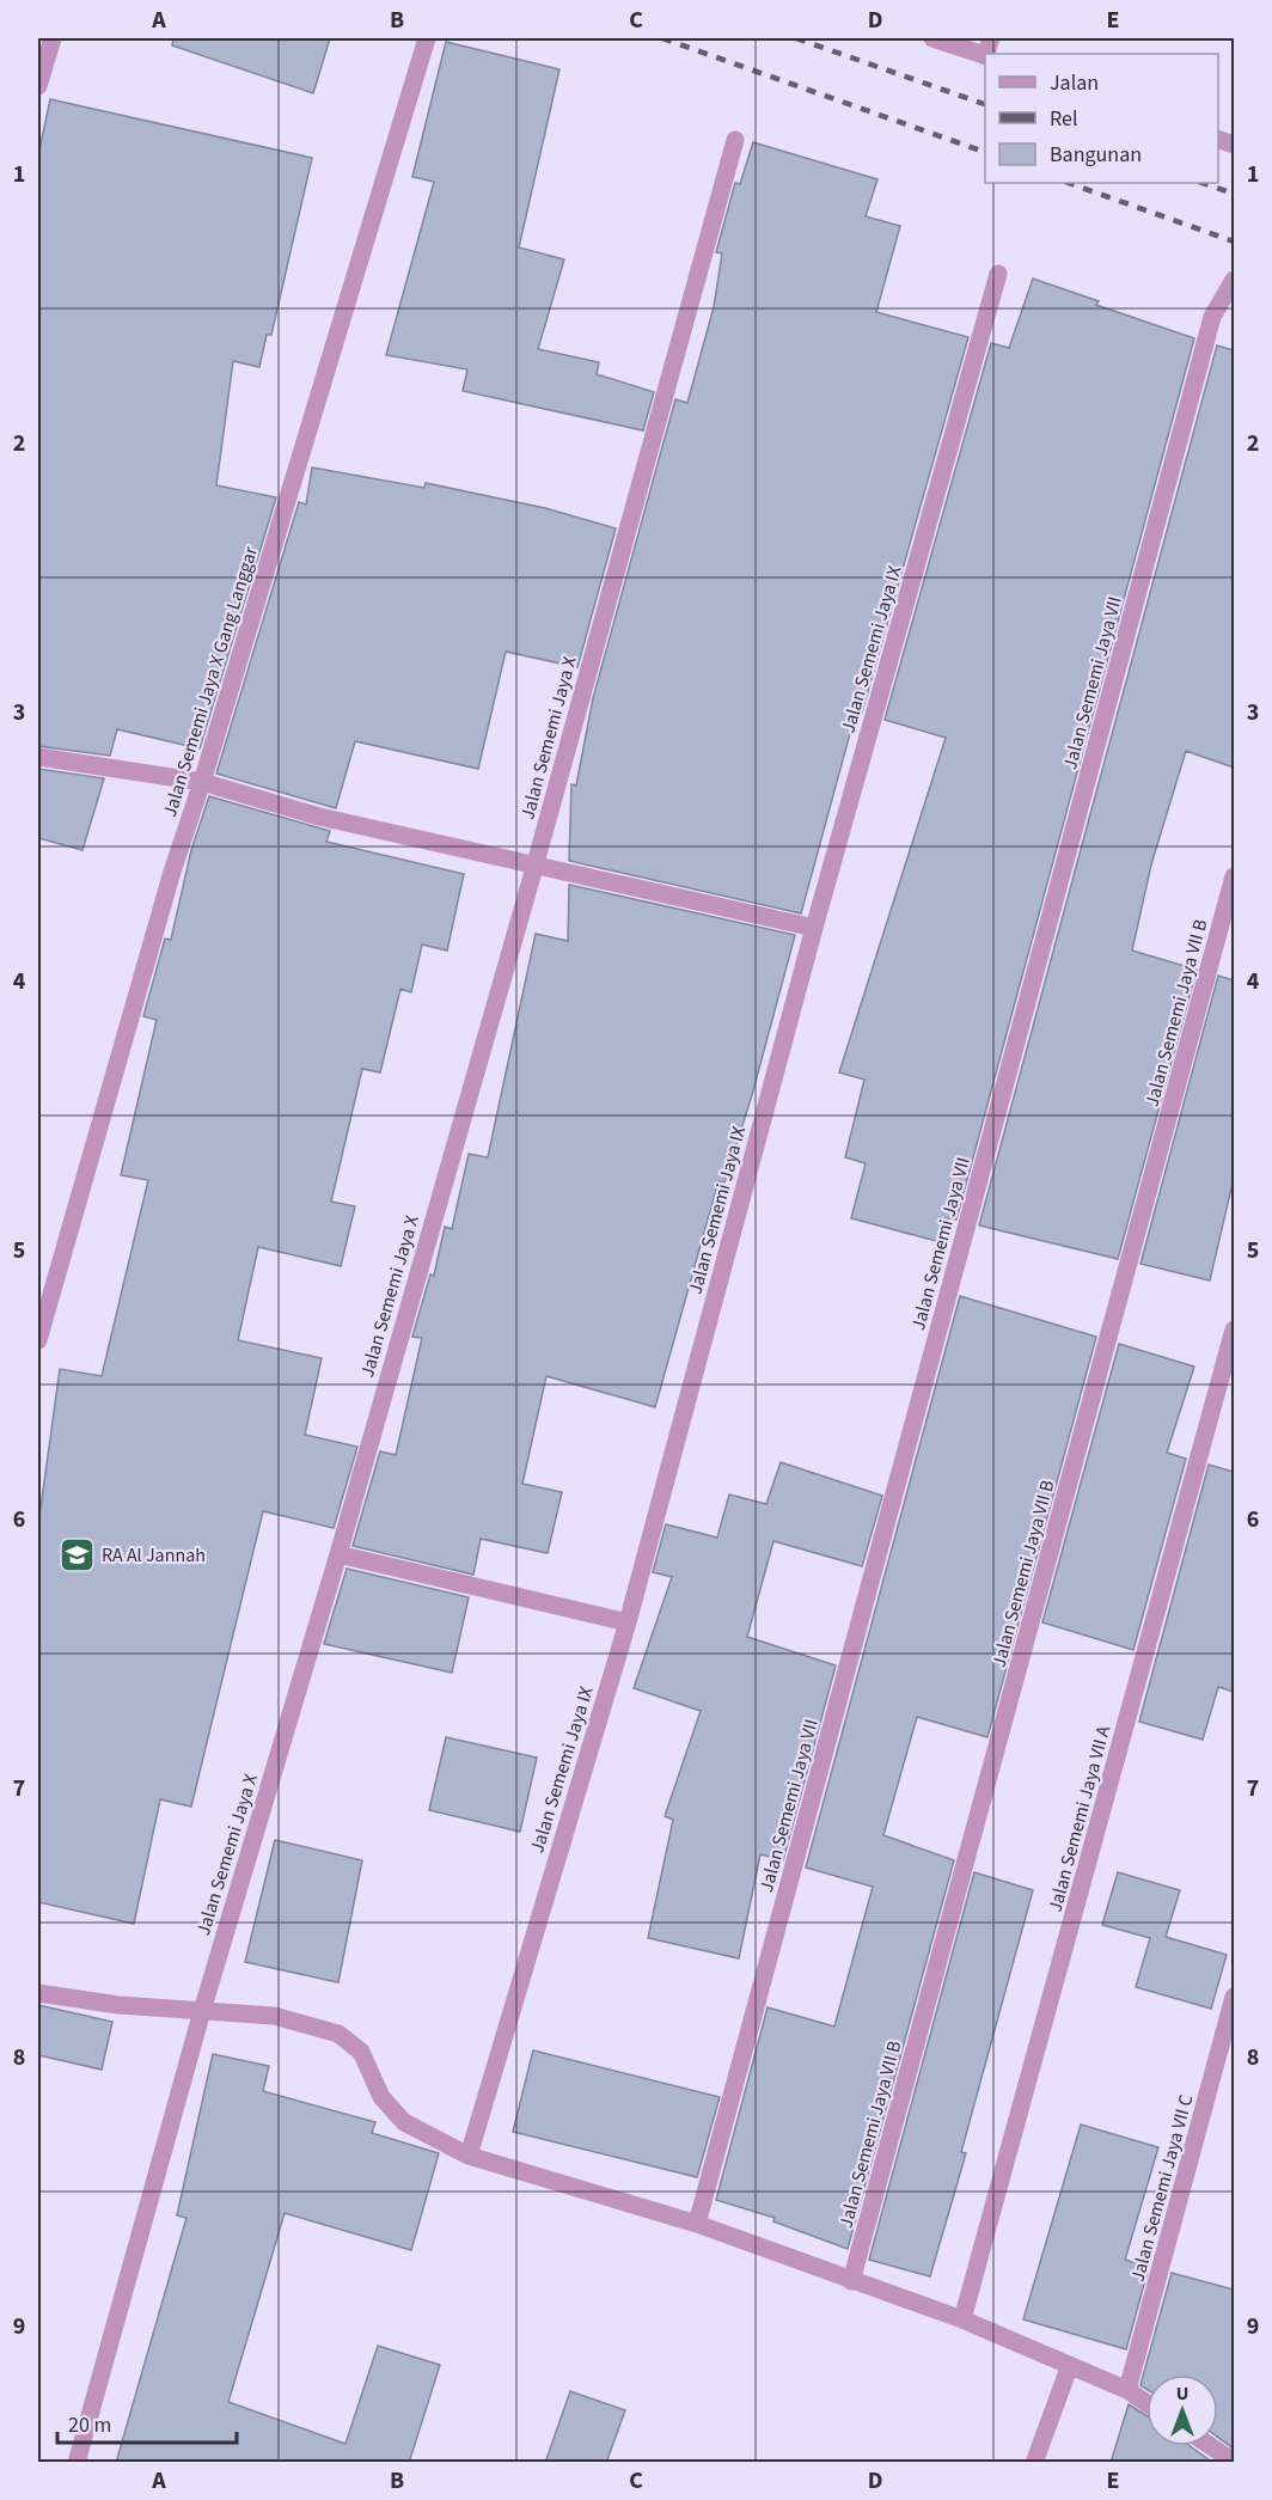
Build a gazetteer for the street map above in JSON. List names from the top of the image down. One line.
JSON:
{"streets":{"street":["Jalan Sememi Jaya IX","Jalan Sememi Jaya X Gang Langgar","Jalan Sememi Jaya VII","Jalan Sememi Jaya X","Jalan Sememi Jaya VII B","Jalan Sememi Jaya VII A","Jalan Sememi Jaya VII C"]},"places":{"school or university":["RA Al Jannah"]},"legend":["Jalan","Rel","Bangunan"],"scale_bar":"20 m","north":"top","grid":{"columns":["A","B","C","D","E"],"rows":["1","2","3","4","5","6","7","8","9"]}}
